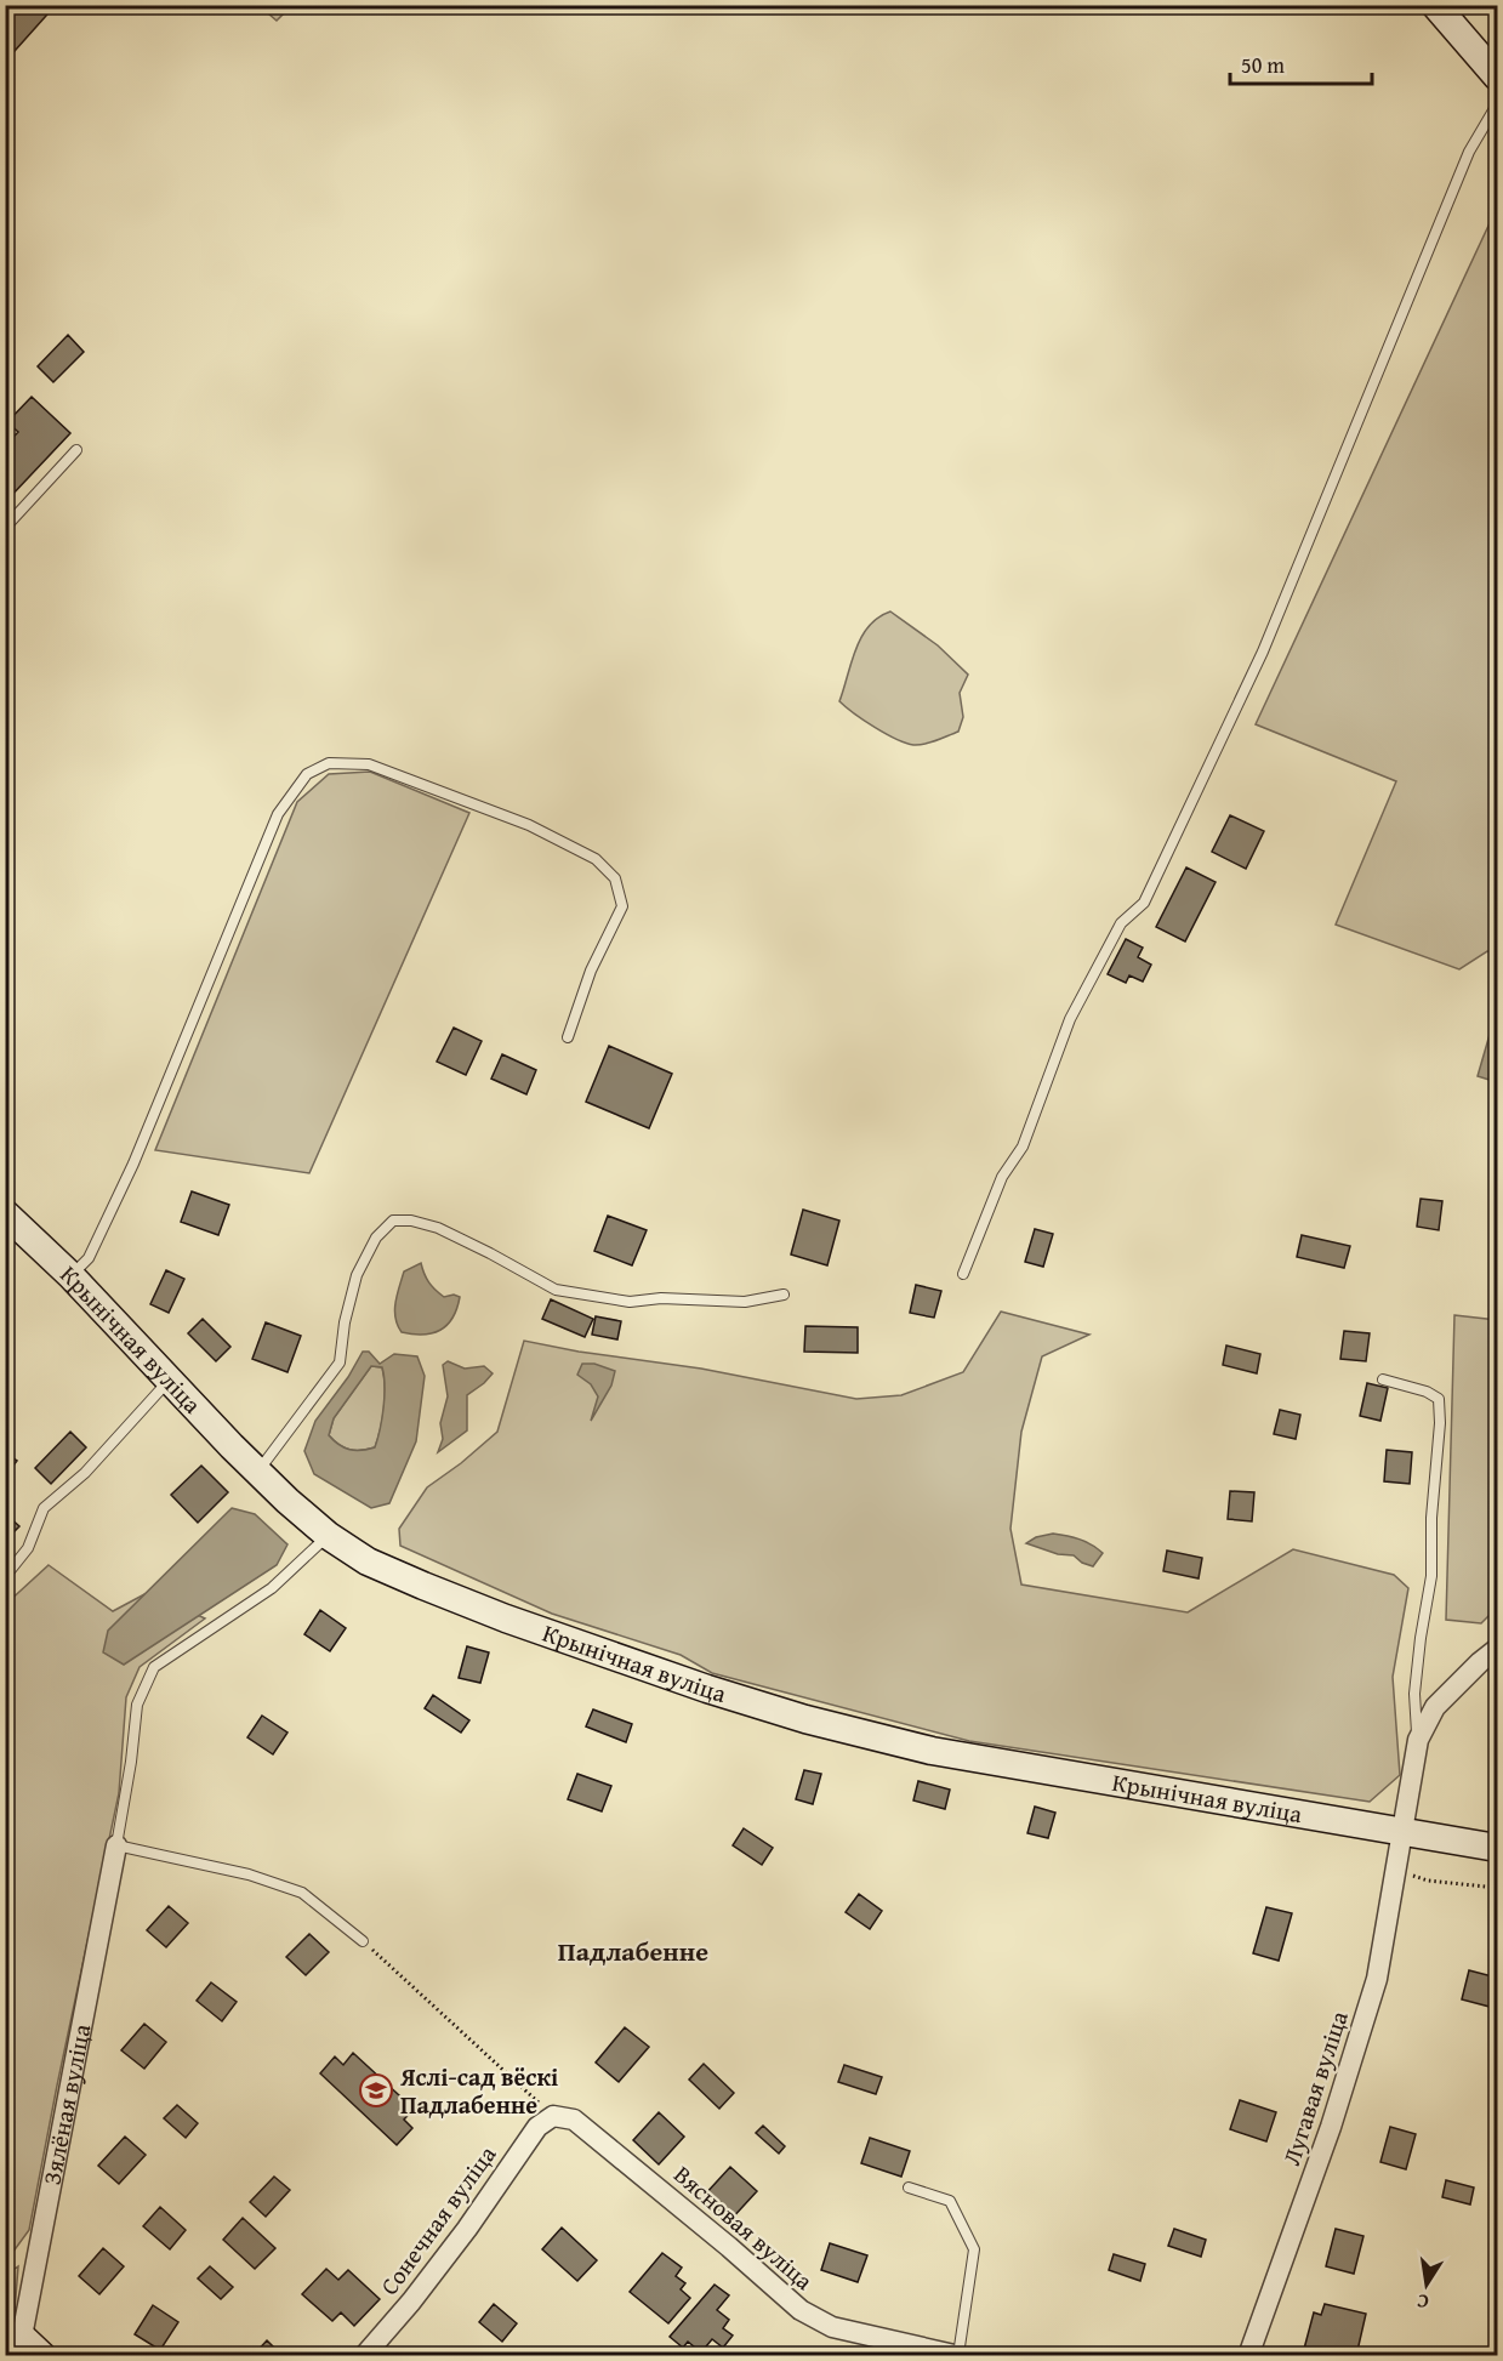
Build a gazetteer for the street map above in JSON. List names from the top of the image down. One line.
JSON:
{"streets":{"street":["Крынічная вуліца","Лугавая вуліца","Зялёная вуліца","Сонечная вуліца","Вясновая вуліца"]},"crossings":[["Крынічная вуліца","Лугавая вуліца"],["Сонечная вуліца","Вясновая вуліца"]],"districts":["Падлабенне"],"places":{"school or university":["Яслі-сад вёскі Падлабенне"]},"scale_bar":"50 m","north":"bottom"}
